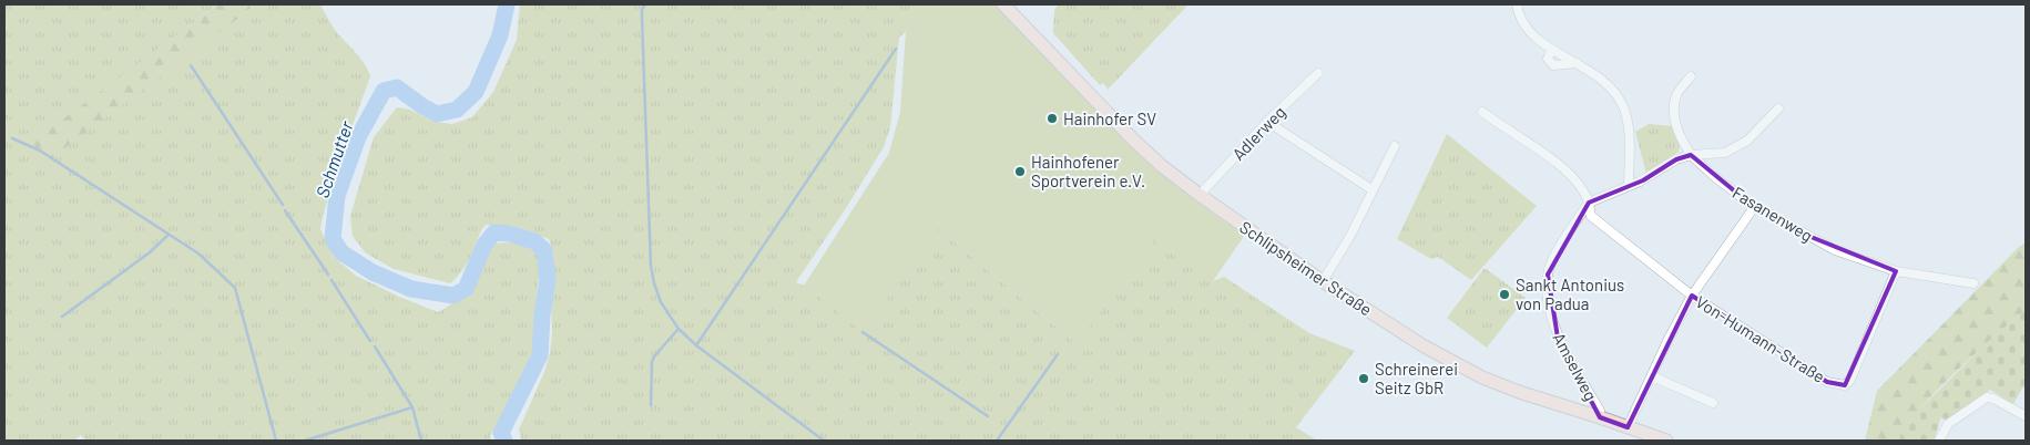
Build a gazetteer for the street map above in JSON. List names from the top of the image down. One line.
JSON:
{"streets":{"street":["Adlerweg","Fasanenweg","Schlipsheimer Straße","Von-Humann-Straße","Amselweg"]},"crossings":[["Adlerweg","Schlipsheimer Straße"],["Fasanenweg","Von-Humann-Straße"],["Schlipsheimer Straße","Amselweg"],["Von-Humann-Straße","Amselweg"]],"water":["Schmutter"],"places":["Hainhofer SV","Hainhofener Sportverein e.V.","Sankt Antonius von Padua","Schreinerei Seitz GbR"]}
